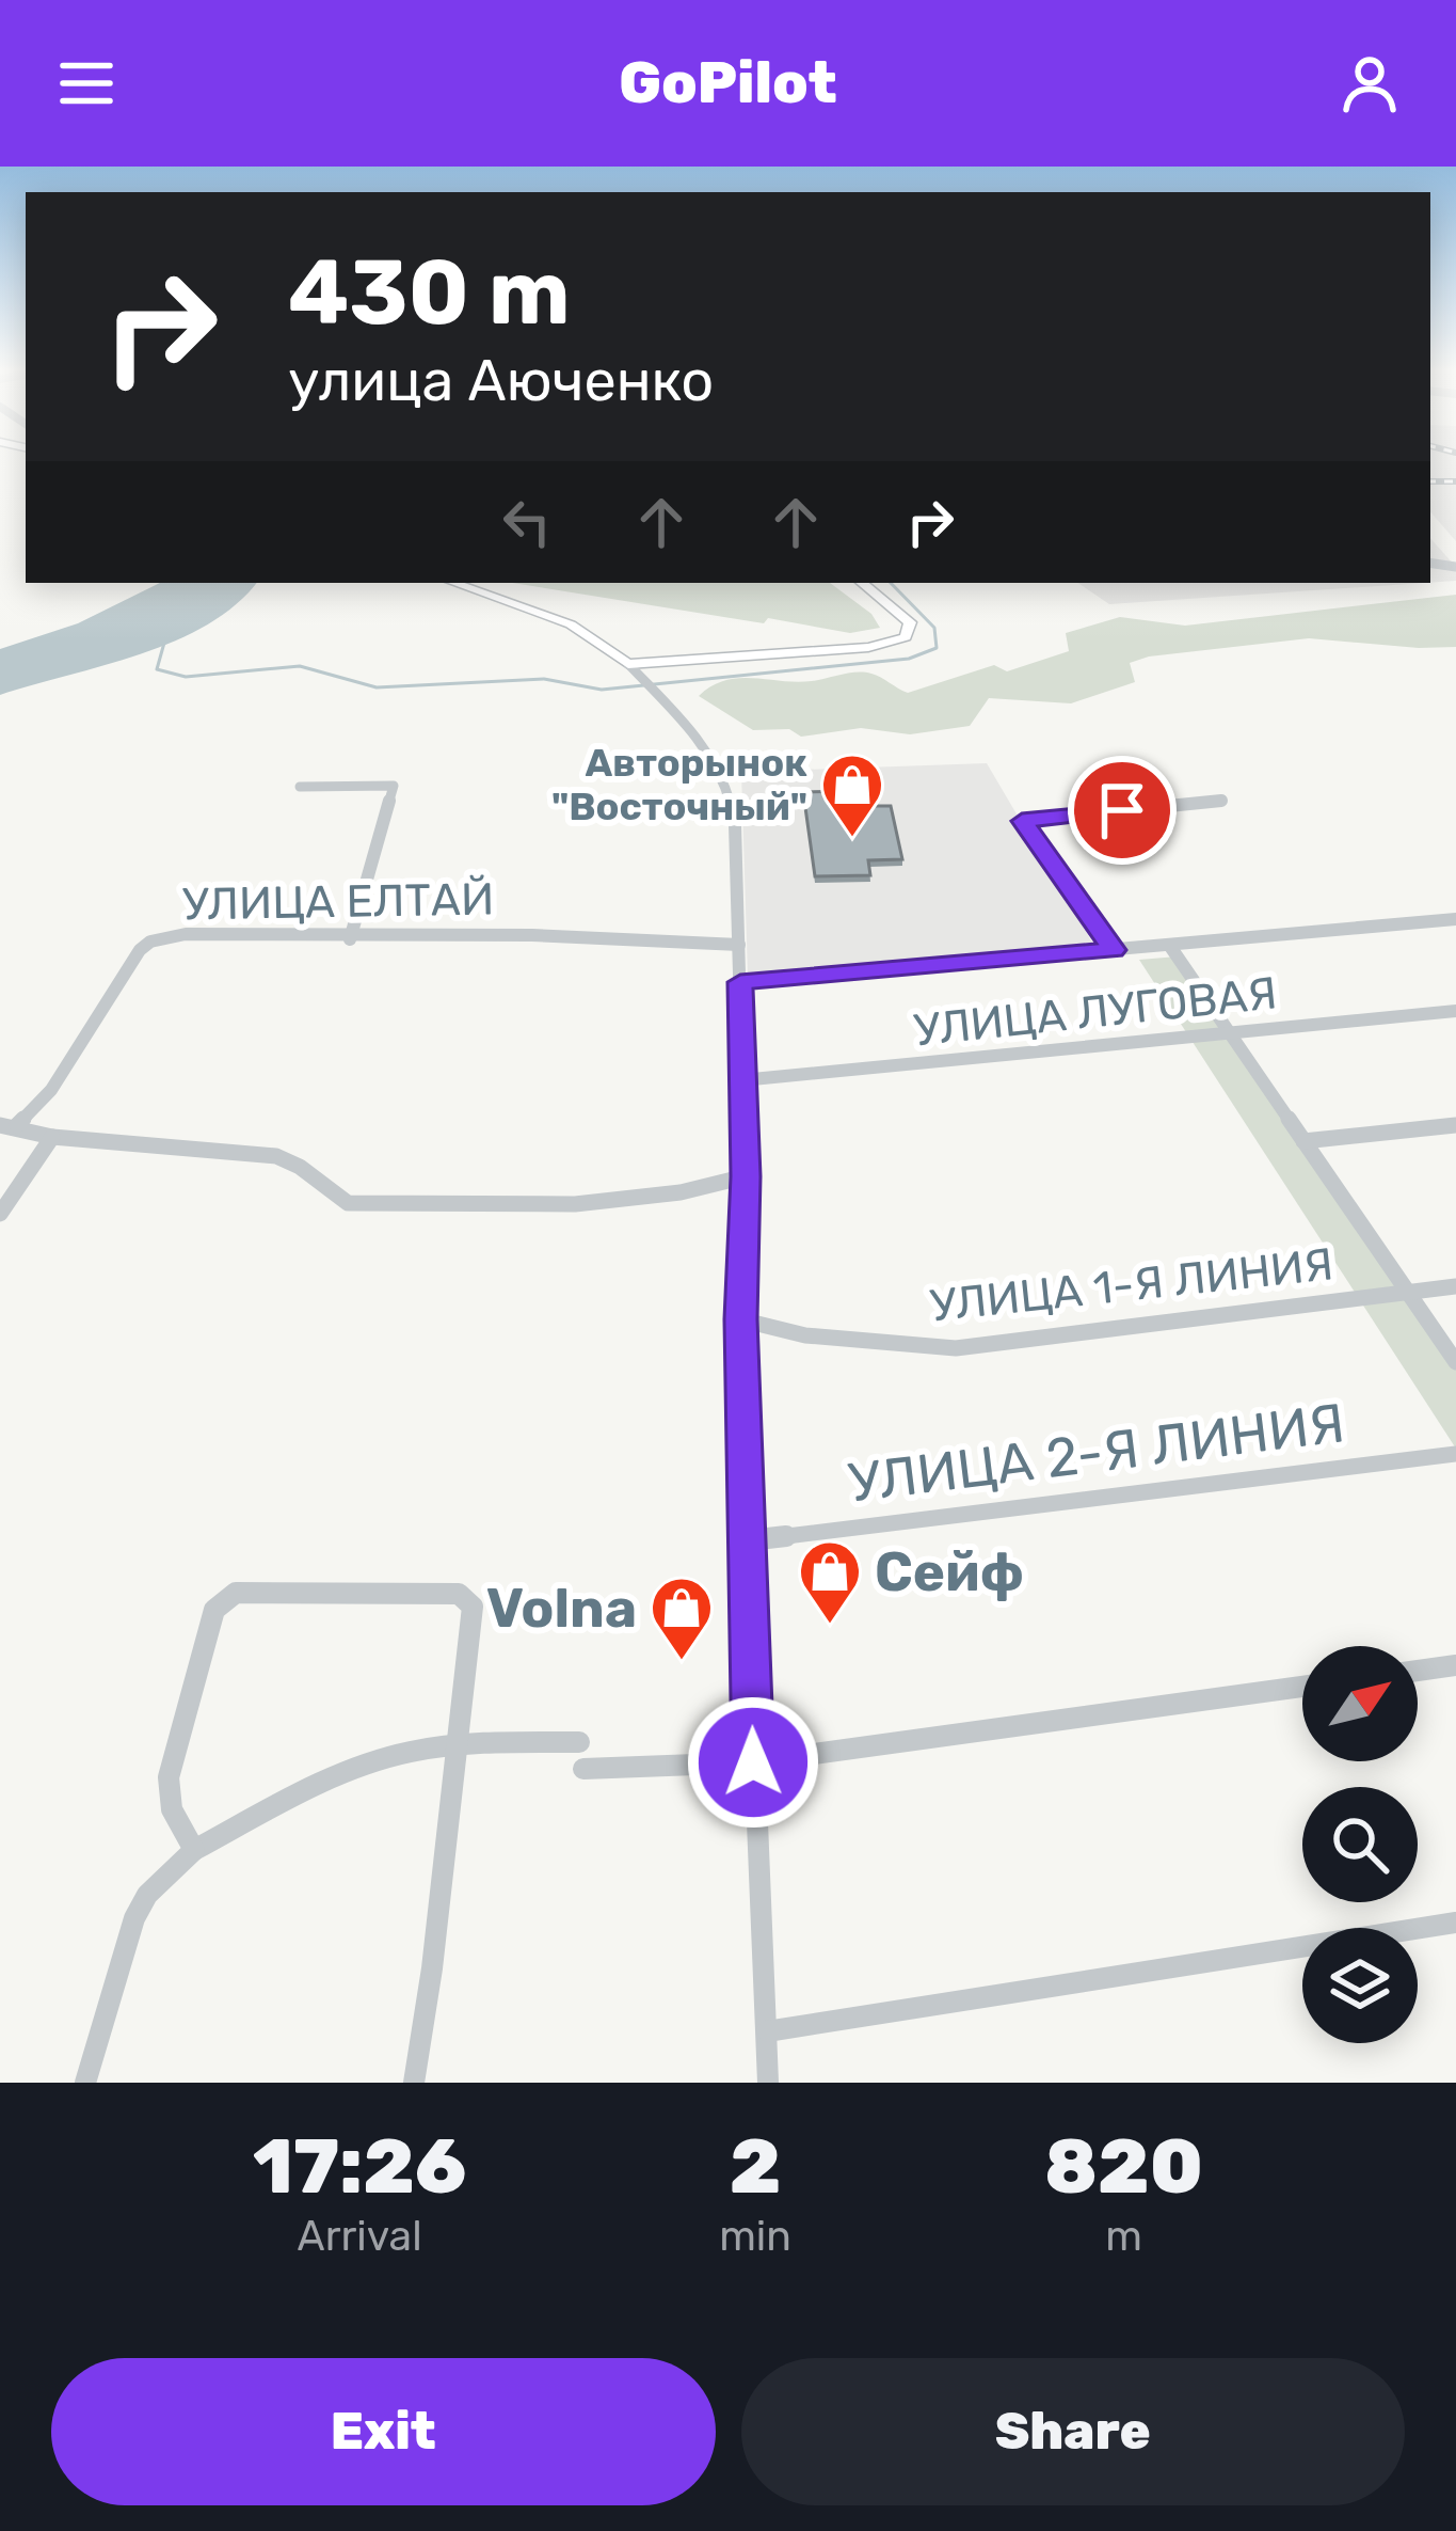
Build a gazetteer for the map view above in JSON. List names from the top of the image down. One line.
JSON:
{"streets":{"street":["УЛИЦА ЕЛТАЙ","УЛИЦА ЛУГОВАЯ","УЛИЦА 1-Я ЛИНИЯ","УЛИЦА 2-Я ЛИНИЯ"]},"places":{"shop":["Авторынок \"Восточный\"","Сейф","Volna"]},"north":"top right","page":{"header":"GoPilot","turn":["430 m","улица Аюченко"],"eta":["17:26","Arrival","2","min","820","m"],"buttons":["Exit","Share"]}}
